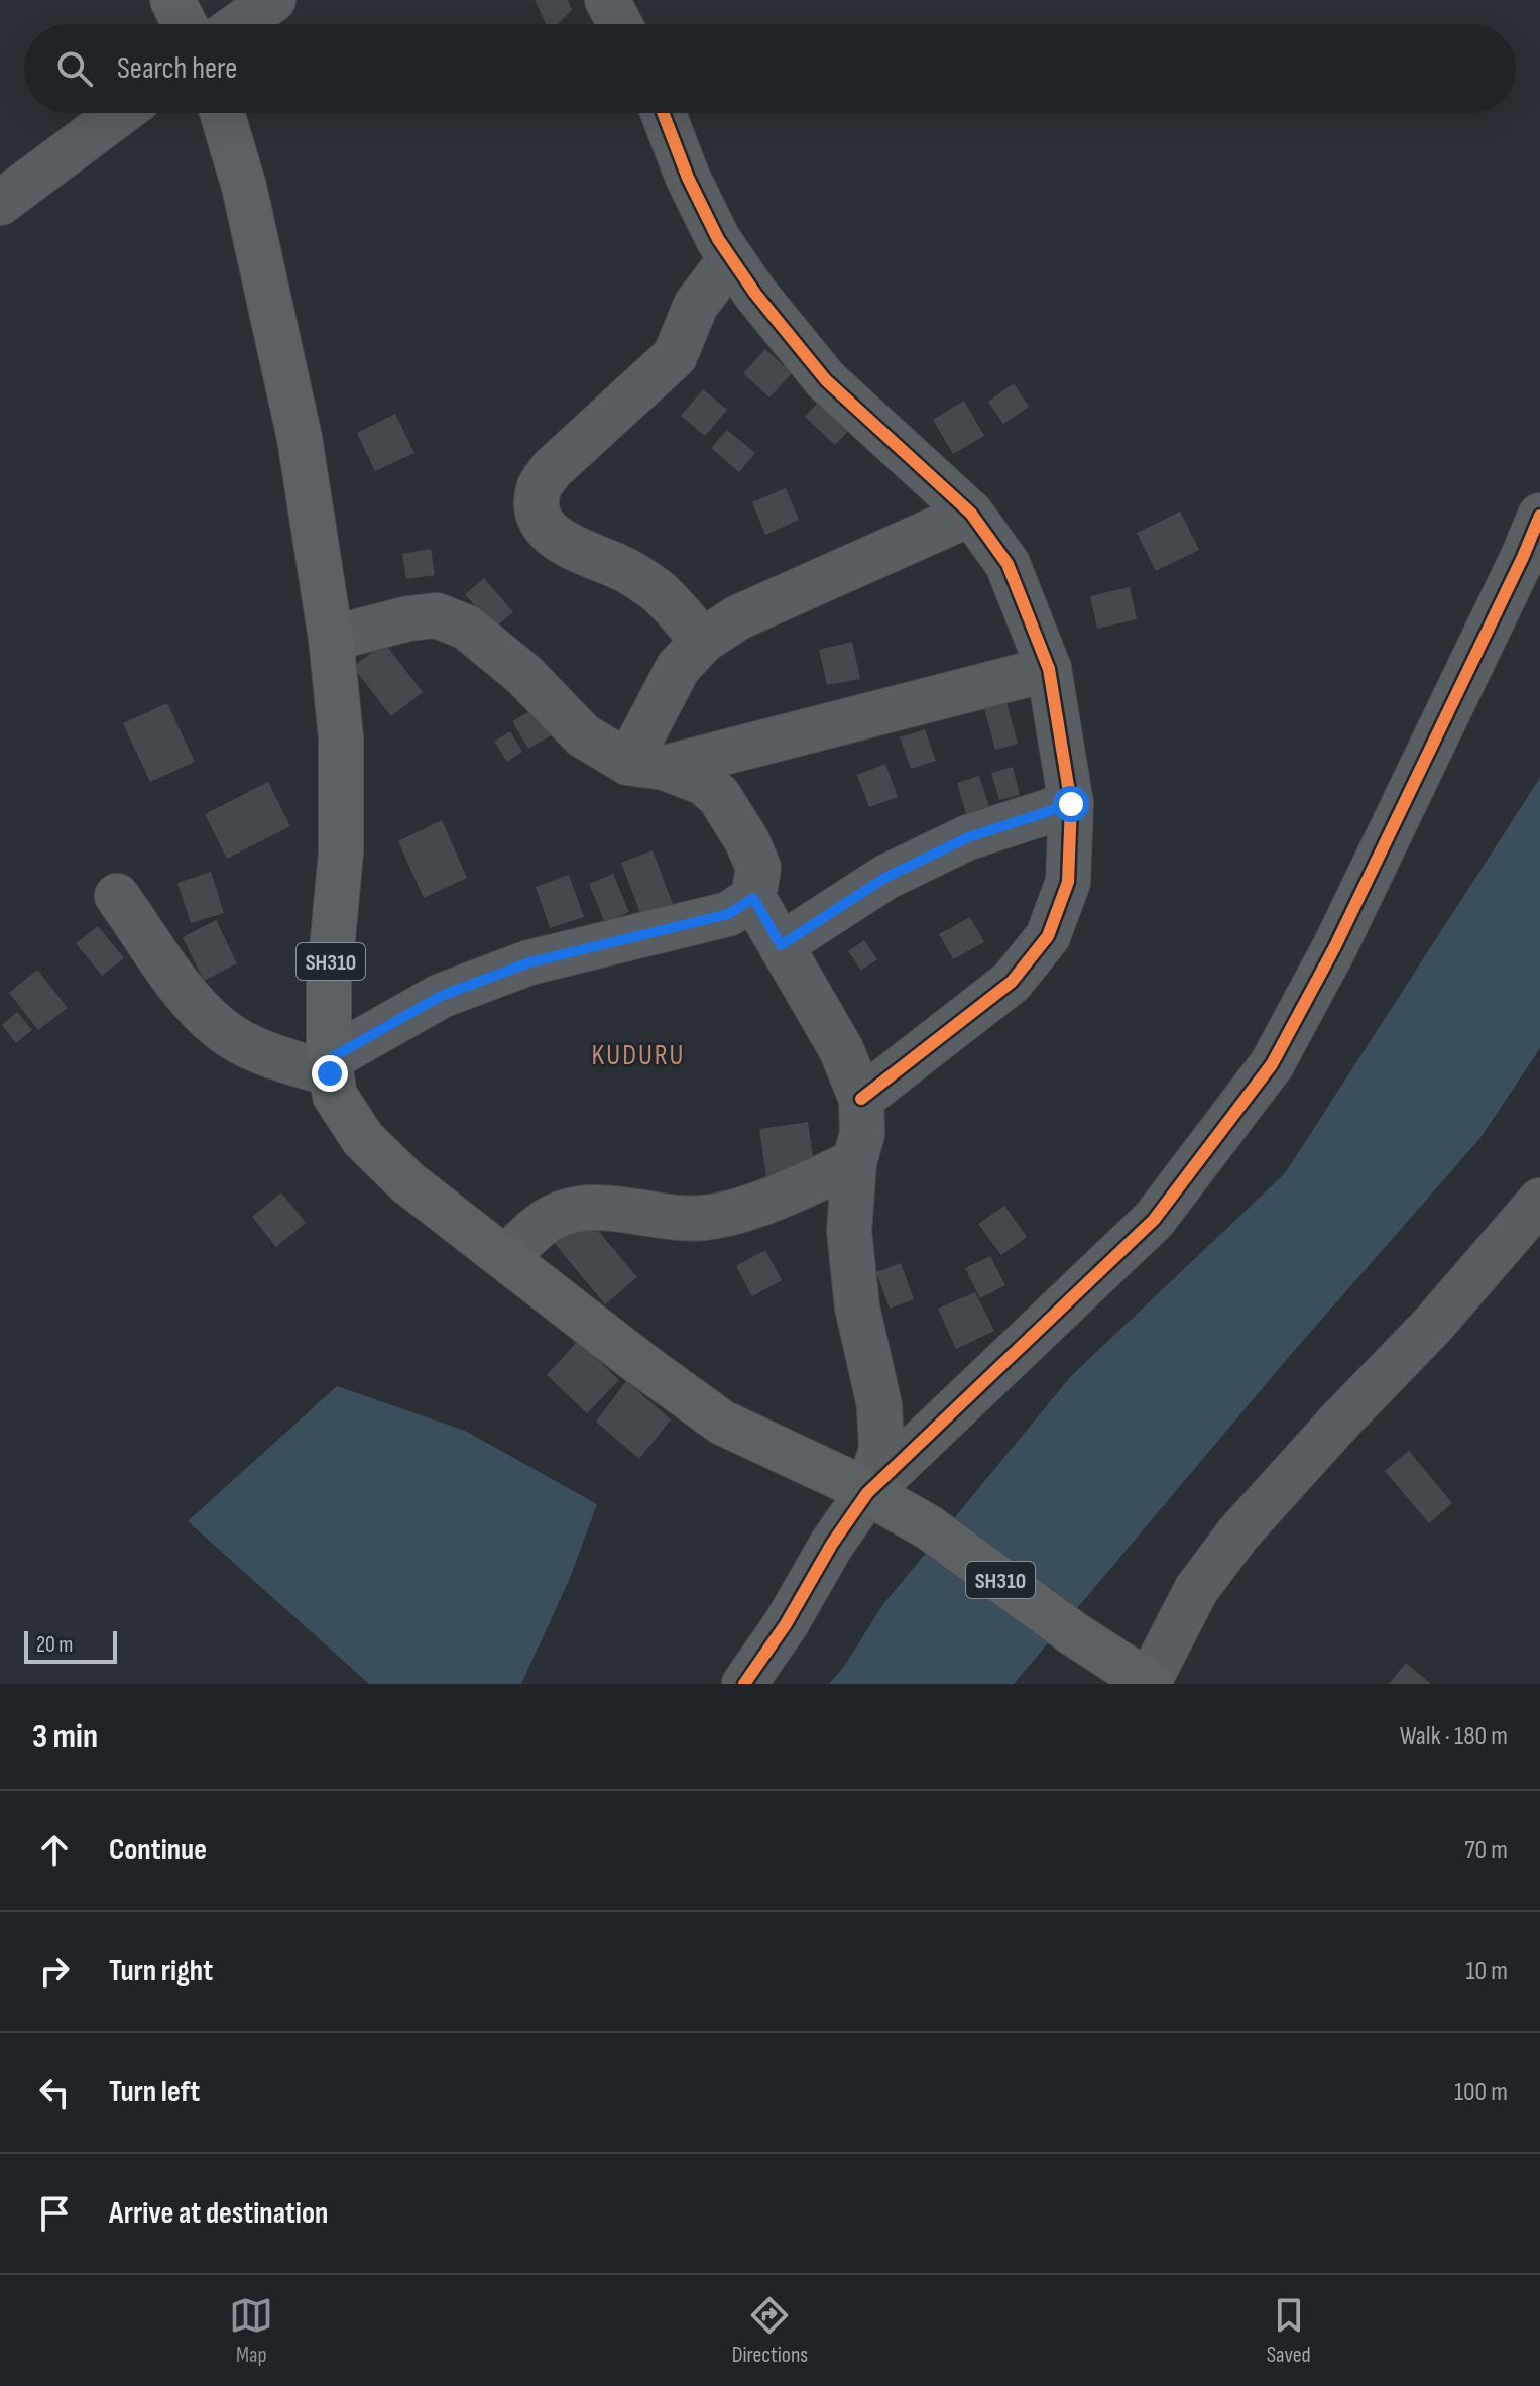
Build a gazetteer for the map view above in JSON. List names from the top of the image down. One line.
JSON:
{"streets":{"main road":["SH310"]},"districts":["KUDURU"],"scale_bar":"20 m","page":{"search":"Search here","scale":"20 m","heading":["3 min","Walk · 180 m"],"list":[["Continue","70 m"],["Turn right","10 m"],["Turn left","100 m"],"Arrive at destination"],"nav":["Map","Directions","Saved"]}}
